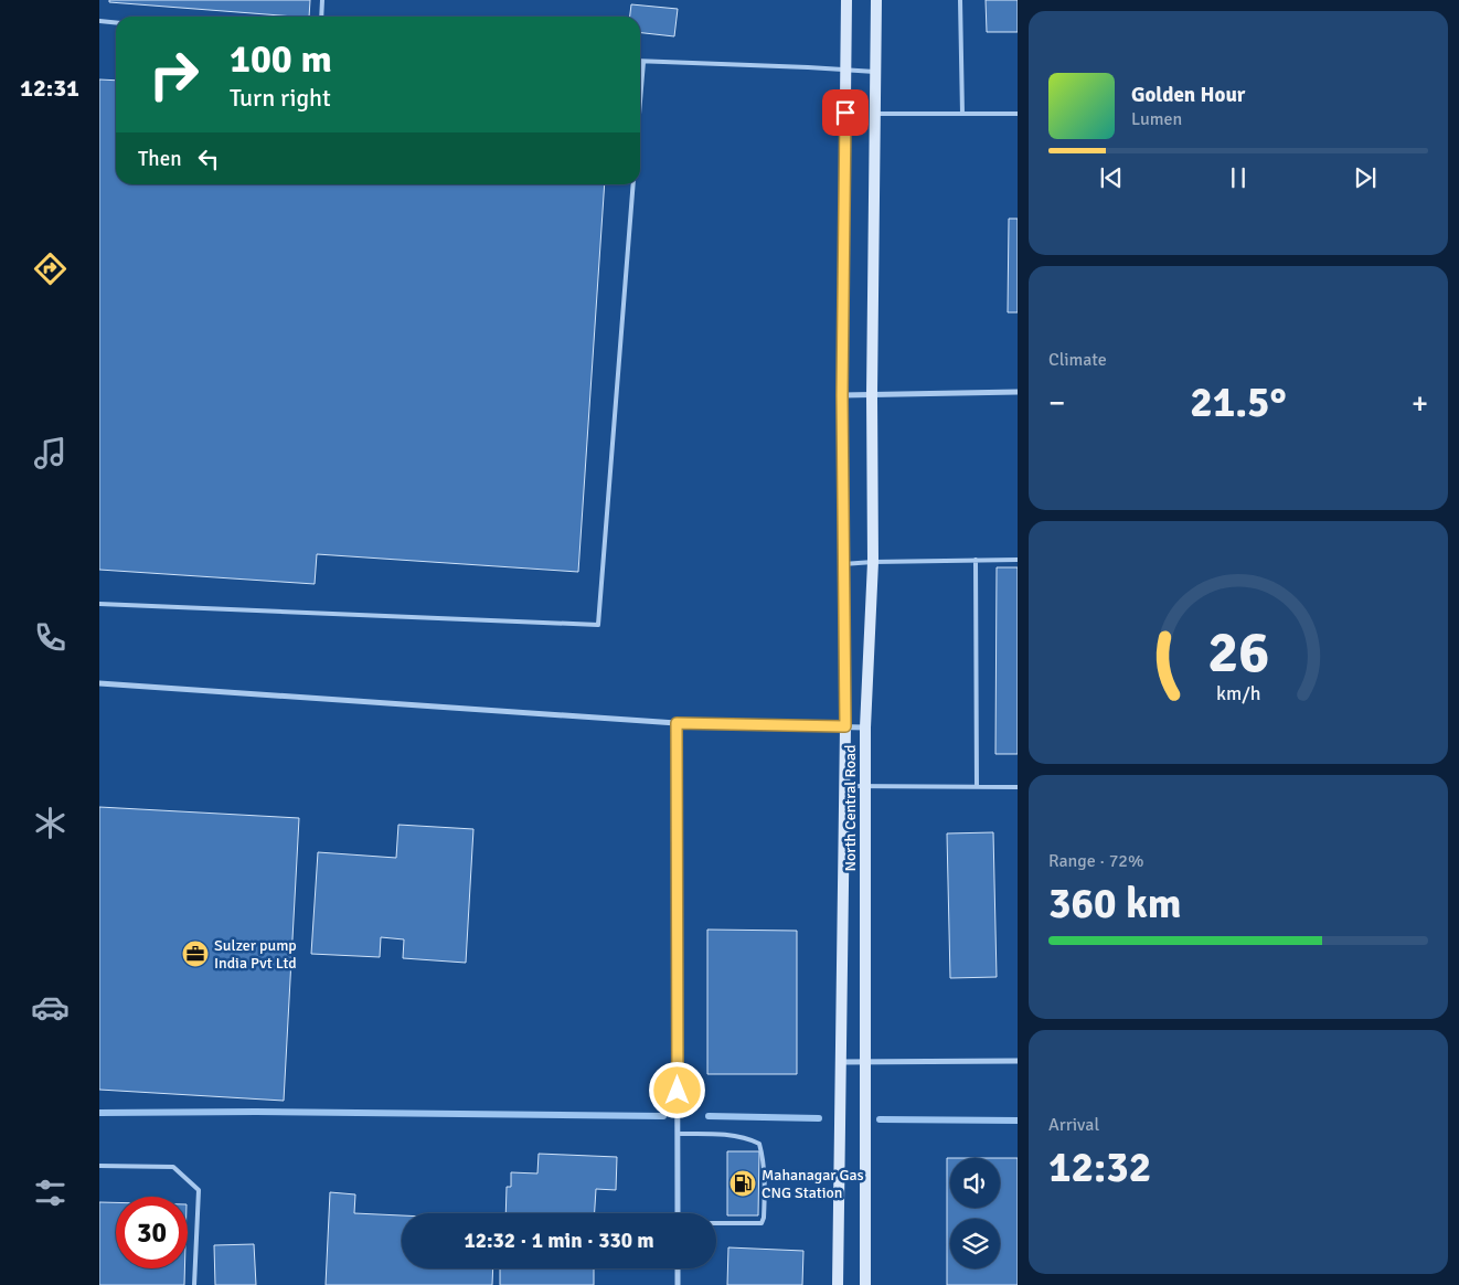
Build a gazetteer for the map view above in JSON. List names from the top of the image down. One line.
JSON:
{"streets":{"main road":["North Central Road"]},"places":{"office":["Sulzer pump India Pvt Ltd"],"fuel station":["Mahanagar Gas CNG Station"]},"page":{"tabs":"12:31","turn":["100 m","Turn right"],"song":["Golden Hour","Lumen"],"then":"Then","tile":["Climate",["Range · 72%","360 km"],["Arrival","12:32"]],"heat":["−","21.5°","+"],"limit":"30","trip":"12:32 · 1 min · 330 m","gauge":["26","km/h"]}}
